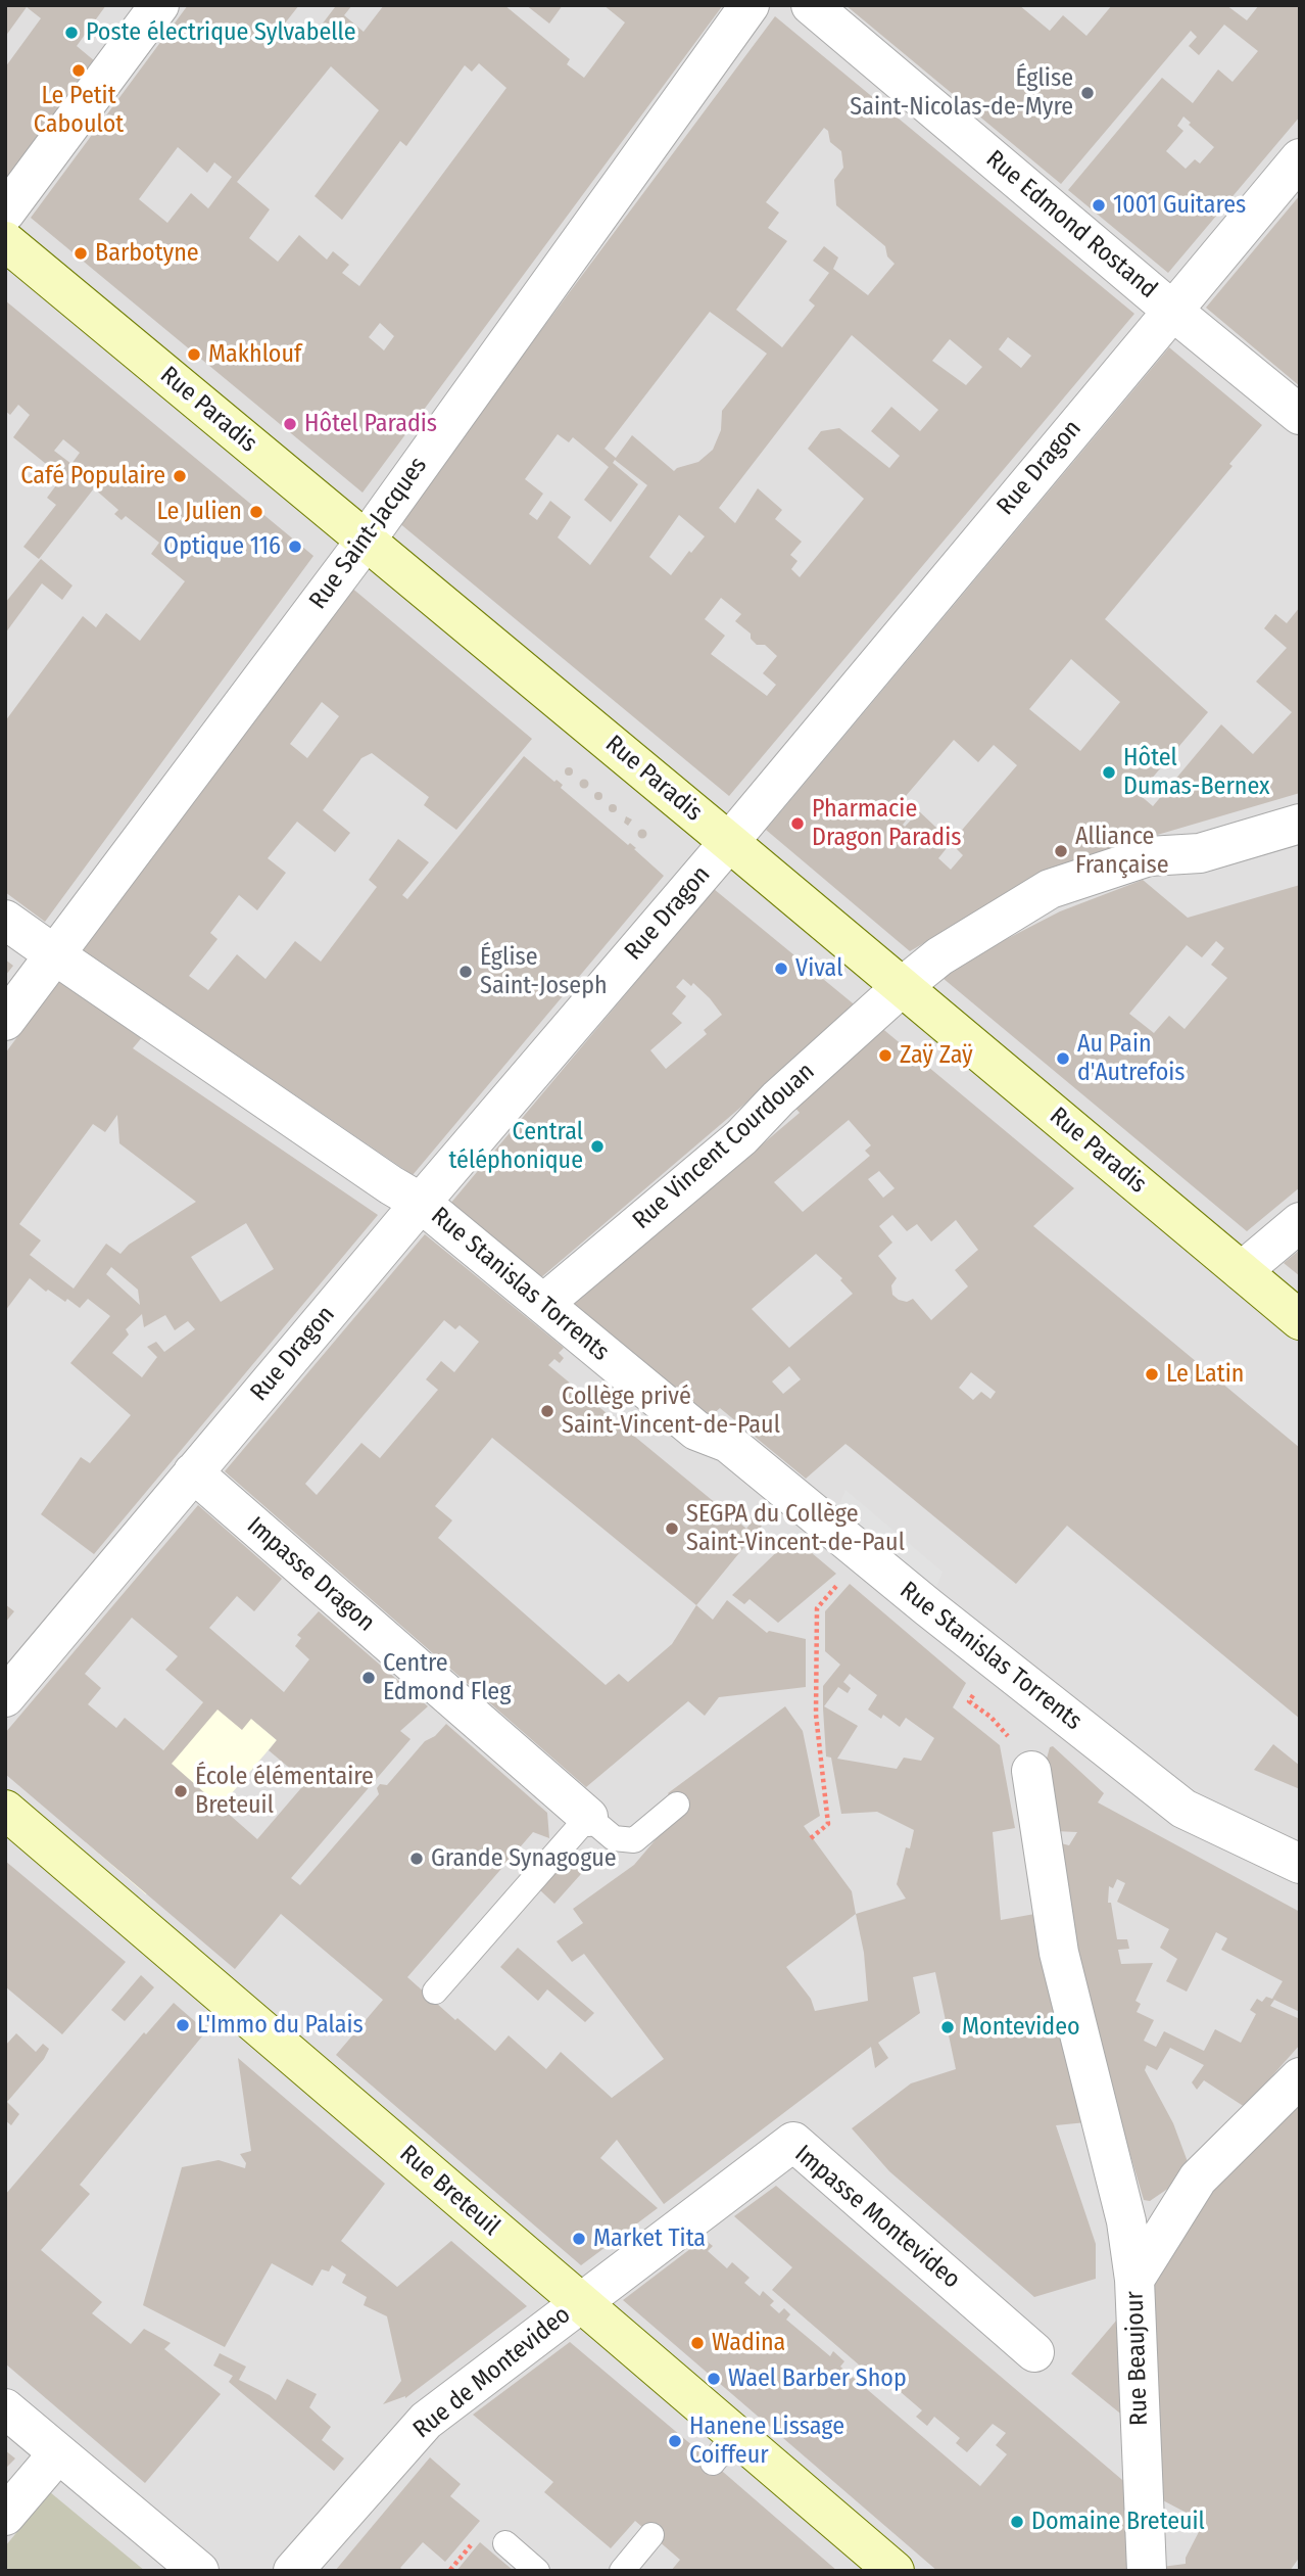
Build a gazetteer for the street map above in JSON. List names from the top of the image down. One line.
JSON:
{"streets":{"main road":["Rue Paradis","Rue Breteuil"],"street":["Rue Edmond Rostand","Rue Dragon","Rue Saint-Jacques","Rue Vincent Courdouan","Rue Stanislas Torrents","Impasse Dragon","Impasse Montevideo","Rue Beaujour","Rue de Montevideo"]},"crossings":[["Rue Edmond Rostand","Rue Dragon"],["Rue Paradis","Rue Dragon"],["Rue Paradis","Rue Saint-Jacques"],["Rue Paradis","Rue Vincent Courdouan"],["Rue Dragon","Rue Stanislas Torrents"],["Rue Dragon","Impasse Dragon"],["Rue Saint-Jacques","Rue Stanislas Torrents"],["Rue Vincent Courdouan","Rue Stanislas Torrents"],["Rue Breteuil","Impasse Montevideo"],["Rue Breteuil","Rue de Montevideo"],["Impasse Montevideo","Rue de Montevideo"]],"places":["Poste électrique Sylvabelle","Le Petit Caboulot","Église Saint-Nicolas-de-Myre","1001 Guitares","Barbotyne","Makhlouf","Hôtel Paradis","Café Populaire","Le Julien","Optique 116","Hôtel Dumas-Bernex","Pharmacie Dragon Paradis","Alliance Française","Vival","Église Saint-Joseph","Zaÿ Zaÿ","Au Pain d'Autrefois","Central téléphonique","Le Latin","Collège privé Saint-Vincent-de-Paul","SEGPA du Collège Saint-Vincent-de-Paul","Centre Edmond Fleg","École élémentaire Breteuil","Grande Synagogue","L'Immo du Palais","Montevideo","Market Tita","Wadina","Wael Barber Shop","Hanene Lissage Coiffeur","Domaine Breteuil"]}
